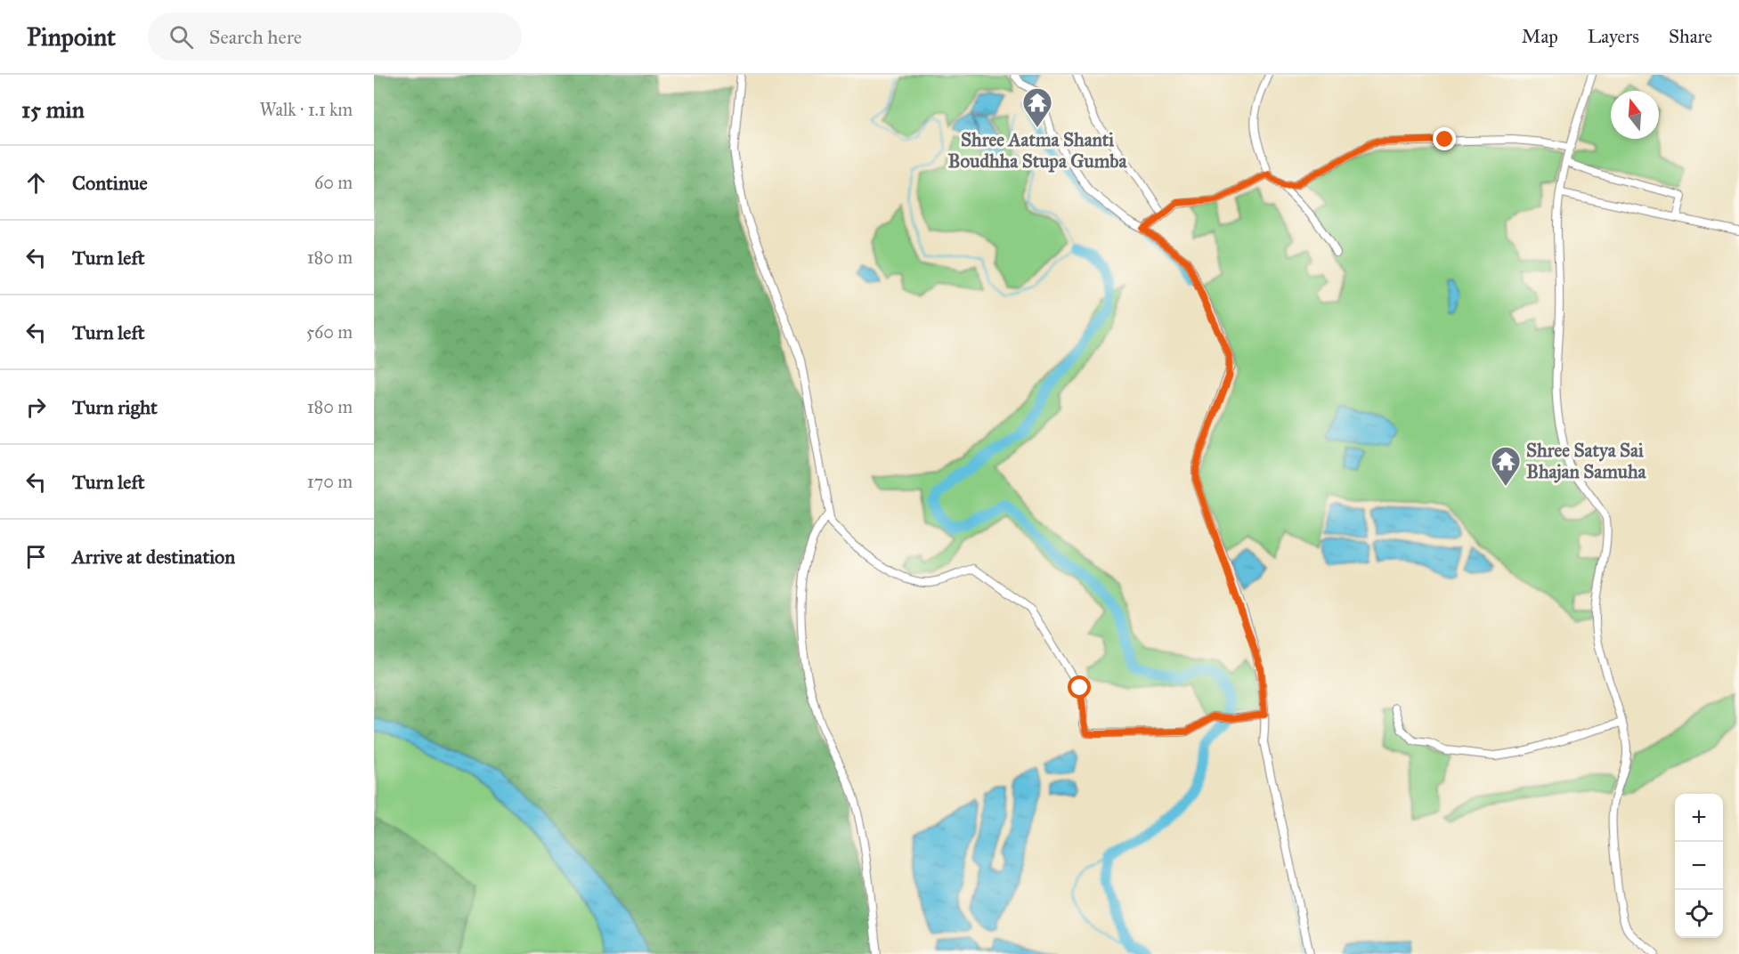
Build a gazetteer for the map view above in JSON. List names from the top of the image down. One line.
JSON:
{"places":{"temple":["Shree Aatma Shanti Boudhha Stupa Gumba","Shree Satya Sai Bhajan Samuha"]},"north":"top","page":{"header":"Pinpoint","search":"Search here","nav":["Map","Layers","Share"],"heading":["15 min","Walk · 1.1 km"],"list":[["Continue","60 m"],["Turn left","180 m"],["Turn left","560 m"],["Turn right","180 m"],["Turn left","170 m"],"Arrive at destination"],"map_buttons":["+","−"]}}
